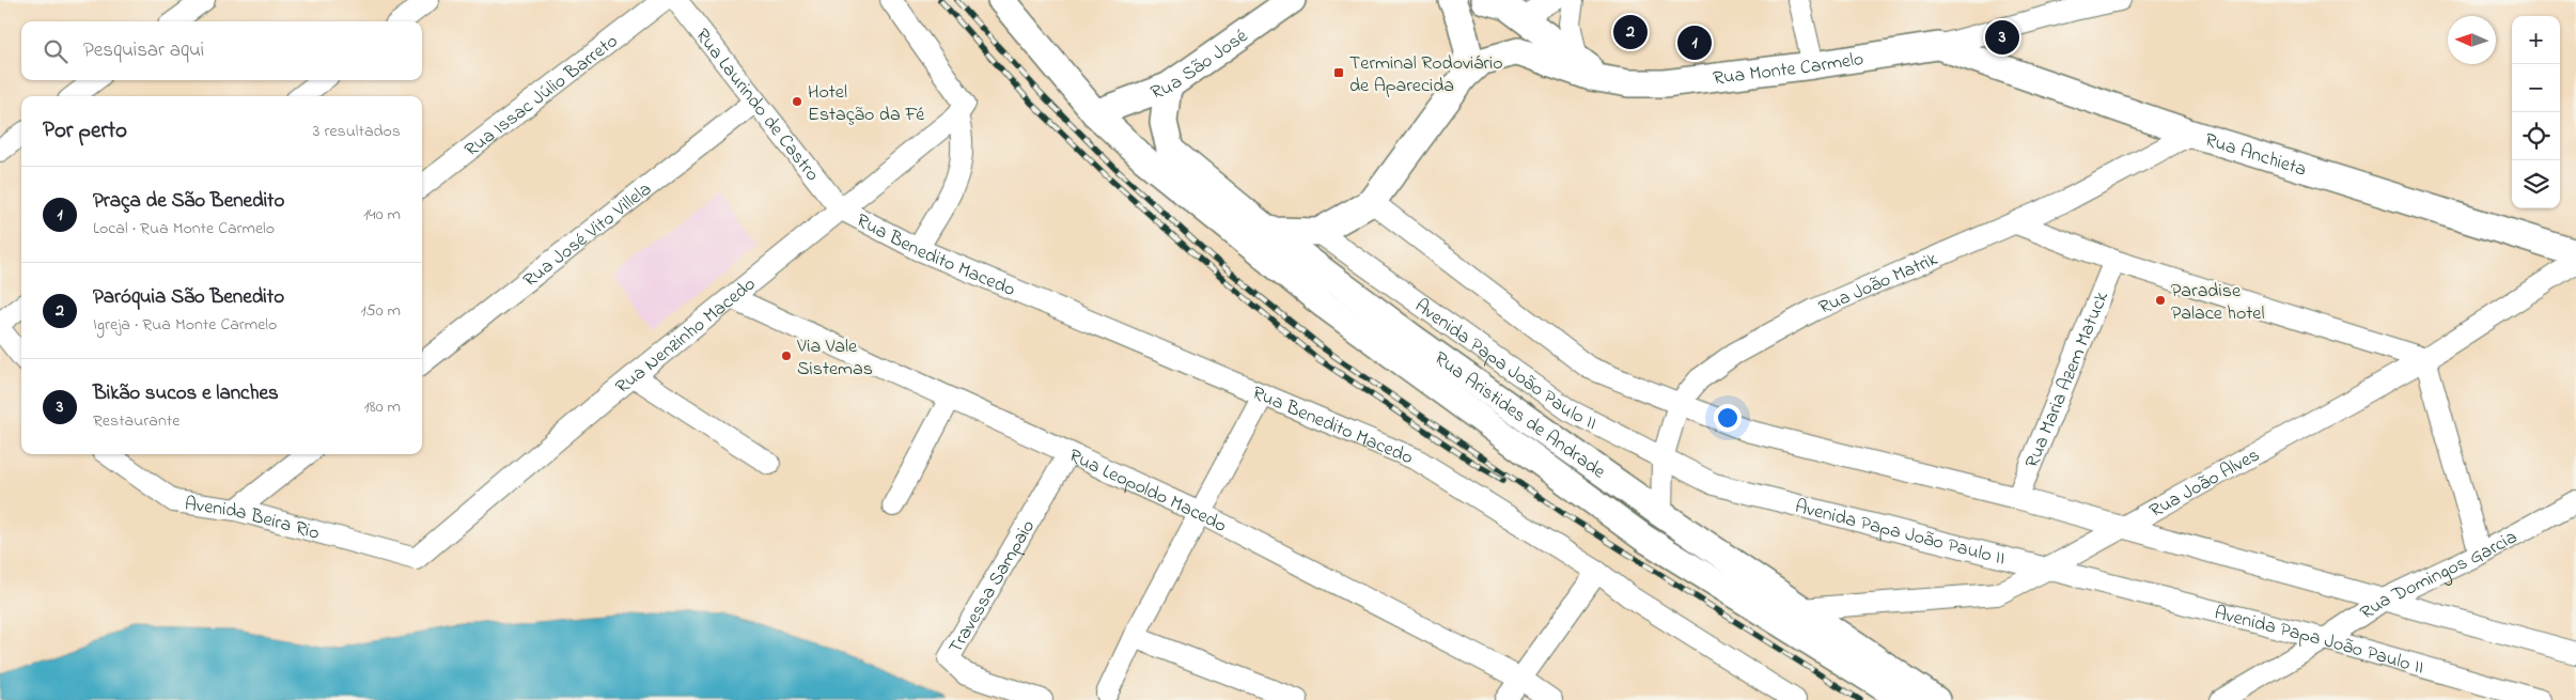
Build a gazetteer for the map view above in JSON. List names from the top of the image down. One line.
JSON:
{"streets":{"main road":["Rua São José","Rua Monte Carmelo","Rua Anchieta","Rua Aristides de Andrade"],"street":["Rua Issac Júlio Barreto","Rua Laurindo de Castro","Rua José Vito Villela","Rua Benedito Macedo","Rua João Matrik","Rua Nenzinho Macedo","Avenida Papa João Paulo II","Rua Maria Azem Matuck","Rua João Alves","Rua Leopoldo Macedo","Avenida Beira Rio","Rua Domingos Garcia","Travessa Sampaio"]},"crossings":[["Rua São José","Rua Aristides de Andrade"],["Rua Monte Carmelo","Rua Anchieta"],["Rua Laurindo de Castro","Rua José Vito Villela"],["Rua Laurindo de Castro","Rua Benedito Macedo"],["Rua Laurindo de Castro","Rua Nenzinho Macedo"],["Rua Anchieta","Rua João Matrik"],["Rua Benedito Macedo","Rua Nenzinho Macedo"],["Rua João Matrik","Avenida Papa João Paulo II"],["Rua João Matrik","Rua Aristides de Andrade"],["Rua Nenzinho Macedo","Rua Leopoldo Macedo"],["Rua Nenzinho Macedo","Avenida Beira Rio"],["Avenida Papa João Paulo II","Rua João Alves"],["Avenida Papa João Paulo II","Rua Domingos Garcia"],["Rua Aristides de Andrade","Rua João Alves"],["Rua Leopoldo Macedo","Travessa Sampaio"]],"places":{"transit":["Terminal Rodoviário de Aparecida"],"other":["Hotel Estação da Fé","Paradise Palace hotel","Via Vale Sistemas"]},"north":"left","page":{"pins":["2","3","1"],"map_buttons":["+","−"],"search":"Pesquisar aqui","heading":["Por perto","3 resultados"],"list":[{"mark":"1","name":"Praça de São Benedito","note":"Local · Rua Monte Carmelo","value":"140 m"},{"mark":"2","name":"Paróquia São Benedito","note":"Igreja · Rua Monte Carmelo","value":"150 m"},{"mark":"3","name":"Bikão sucos e lanches","note":"Restaurante","value":"180 m"}]}}
